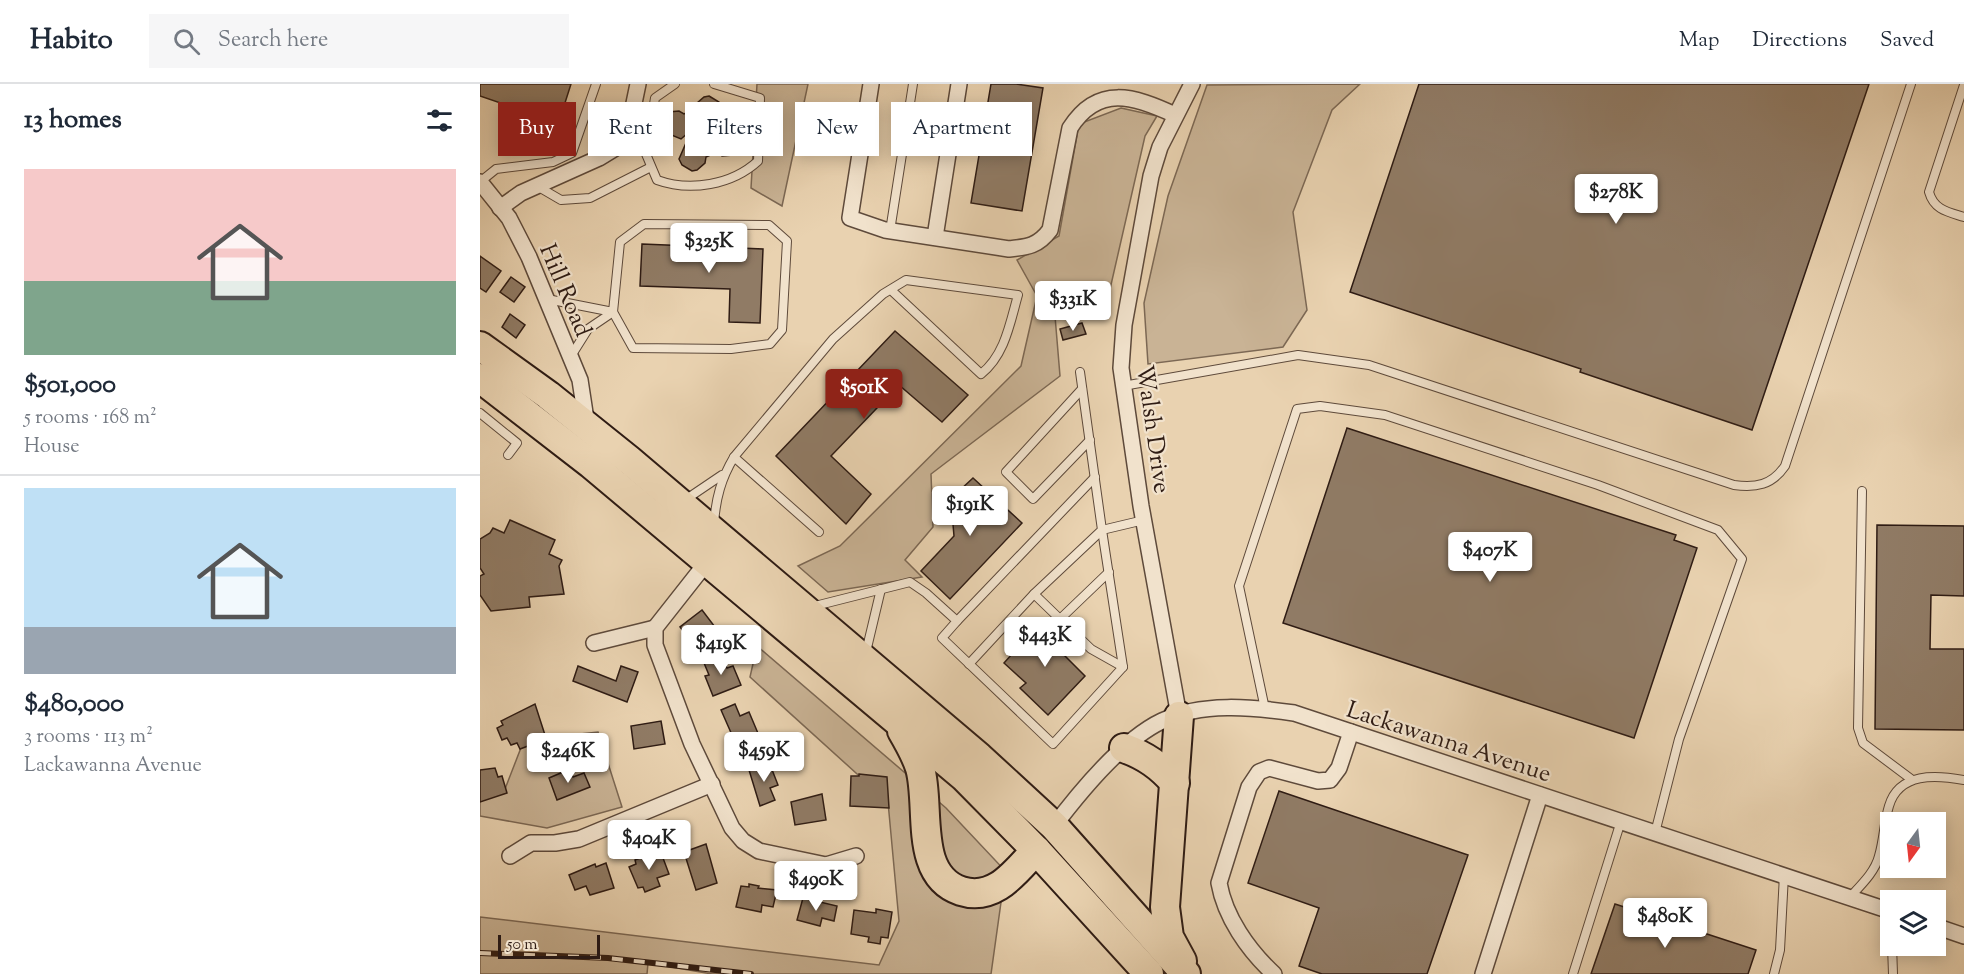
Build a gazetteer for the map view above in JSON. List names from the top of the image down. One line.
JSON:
{"streets":{"street":["Hill Road","Walsh Drive","Lackawanna Avenue"]},"crossings":[["Walsh Drive","Lackawanna Avenue"]],"scale_bar":"50 m","north":"bottom","page":{"header":"Habito","search":"Search here","nav":["Map","Directions","Saved"],"heading":"13 homes","chip":["Buy","Rent","Filters","New","Apartment"],"list":[{"name":"$501,000","note":"5 rooms · 168 m² · House"},{"name":"$480,000","note":"3 rooms · 113 m² · Lackawanna Avenue"}],"price":["$278K","$325K","$331K","$501K","$191K","$407K","$443K","$419K","$459K","$246K","$404K","$490K","$480K"],"scale":"50 m"}}
